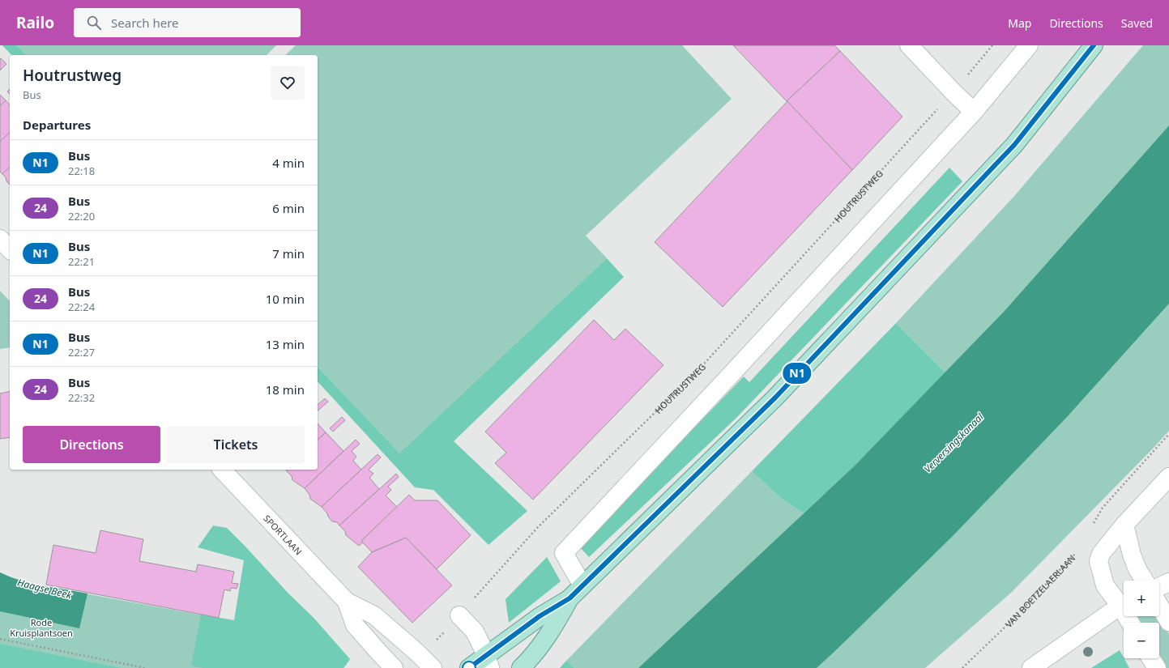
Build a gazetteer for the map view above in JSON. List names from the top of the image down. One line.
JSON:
{"streets":{"street":["SPORTLAAN"],"path":["HOUTRUSTWEG","VAN BOETZELAERLAAN"]},"crossings":[["HOUTRUSTWEG","SPORTLAAN"]],"water":["Verversingskanaal","Haagse Beek"],"parks":["Rode Kruisplantsoen"],"lines":["bus line N1"],"page":{"header":"Railo","search":"Search here","nav":["Map","Directions","Saved"],"on_map":"N1","heading":[["Houtrustweg","Bus"],"Departures"],"list":[{"mark":"N1","name":"Bus","note":"22:18","value":"4 min"},{"mark":"24","name":"Bus","note":"22:20","value":"6 min"},{"mark":"N1","name":"Bus","note":"22:21","value":"7 min"},{"mark":"24","name":"Bus","note":"22:24","value":"10 min"},{"mark":"N1","name":"Bus","note":"22:27","value":"13 min"},{"mark":"24","name":"Bus","note":"22:32","value":"18 min"}],"buttons":["Directions","Tickets"],"map_buttons":["+","−"]}}
